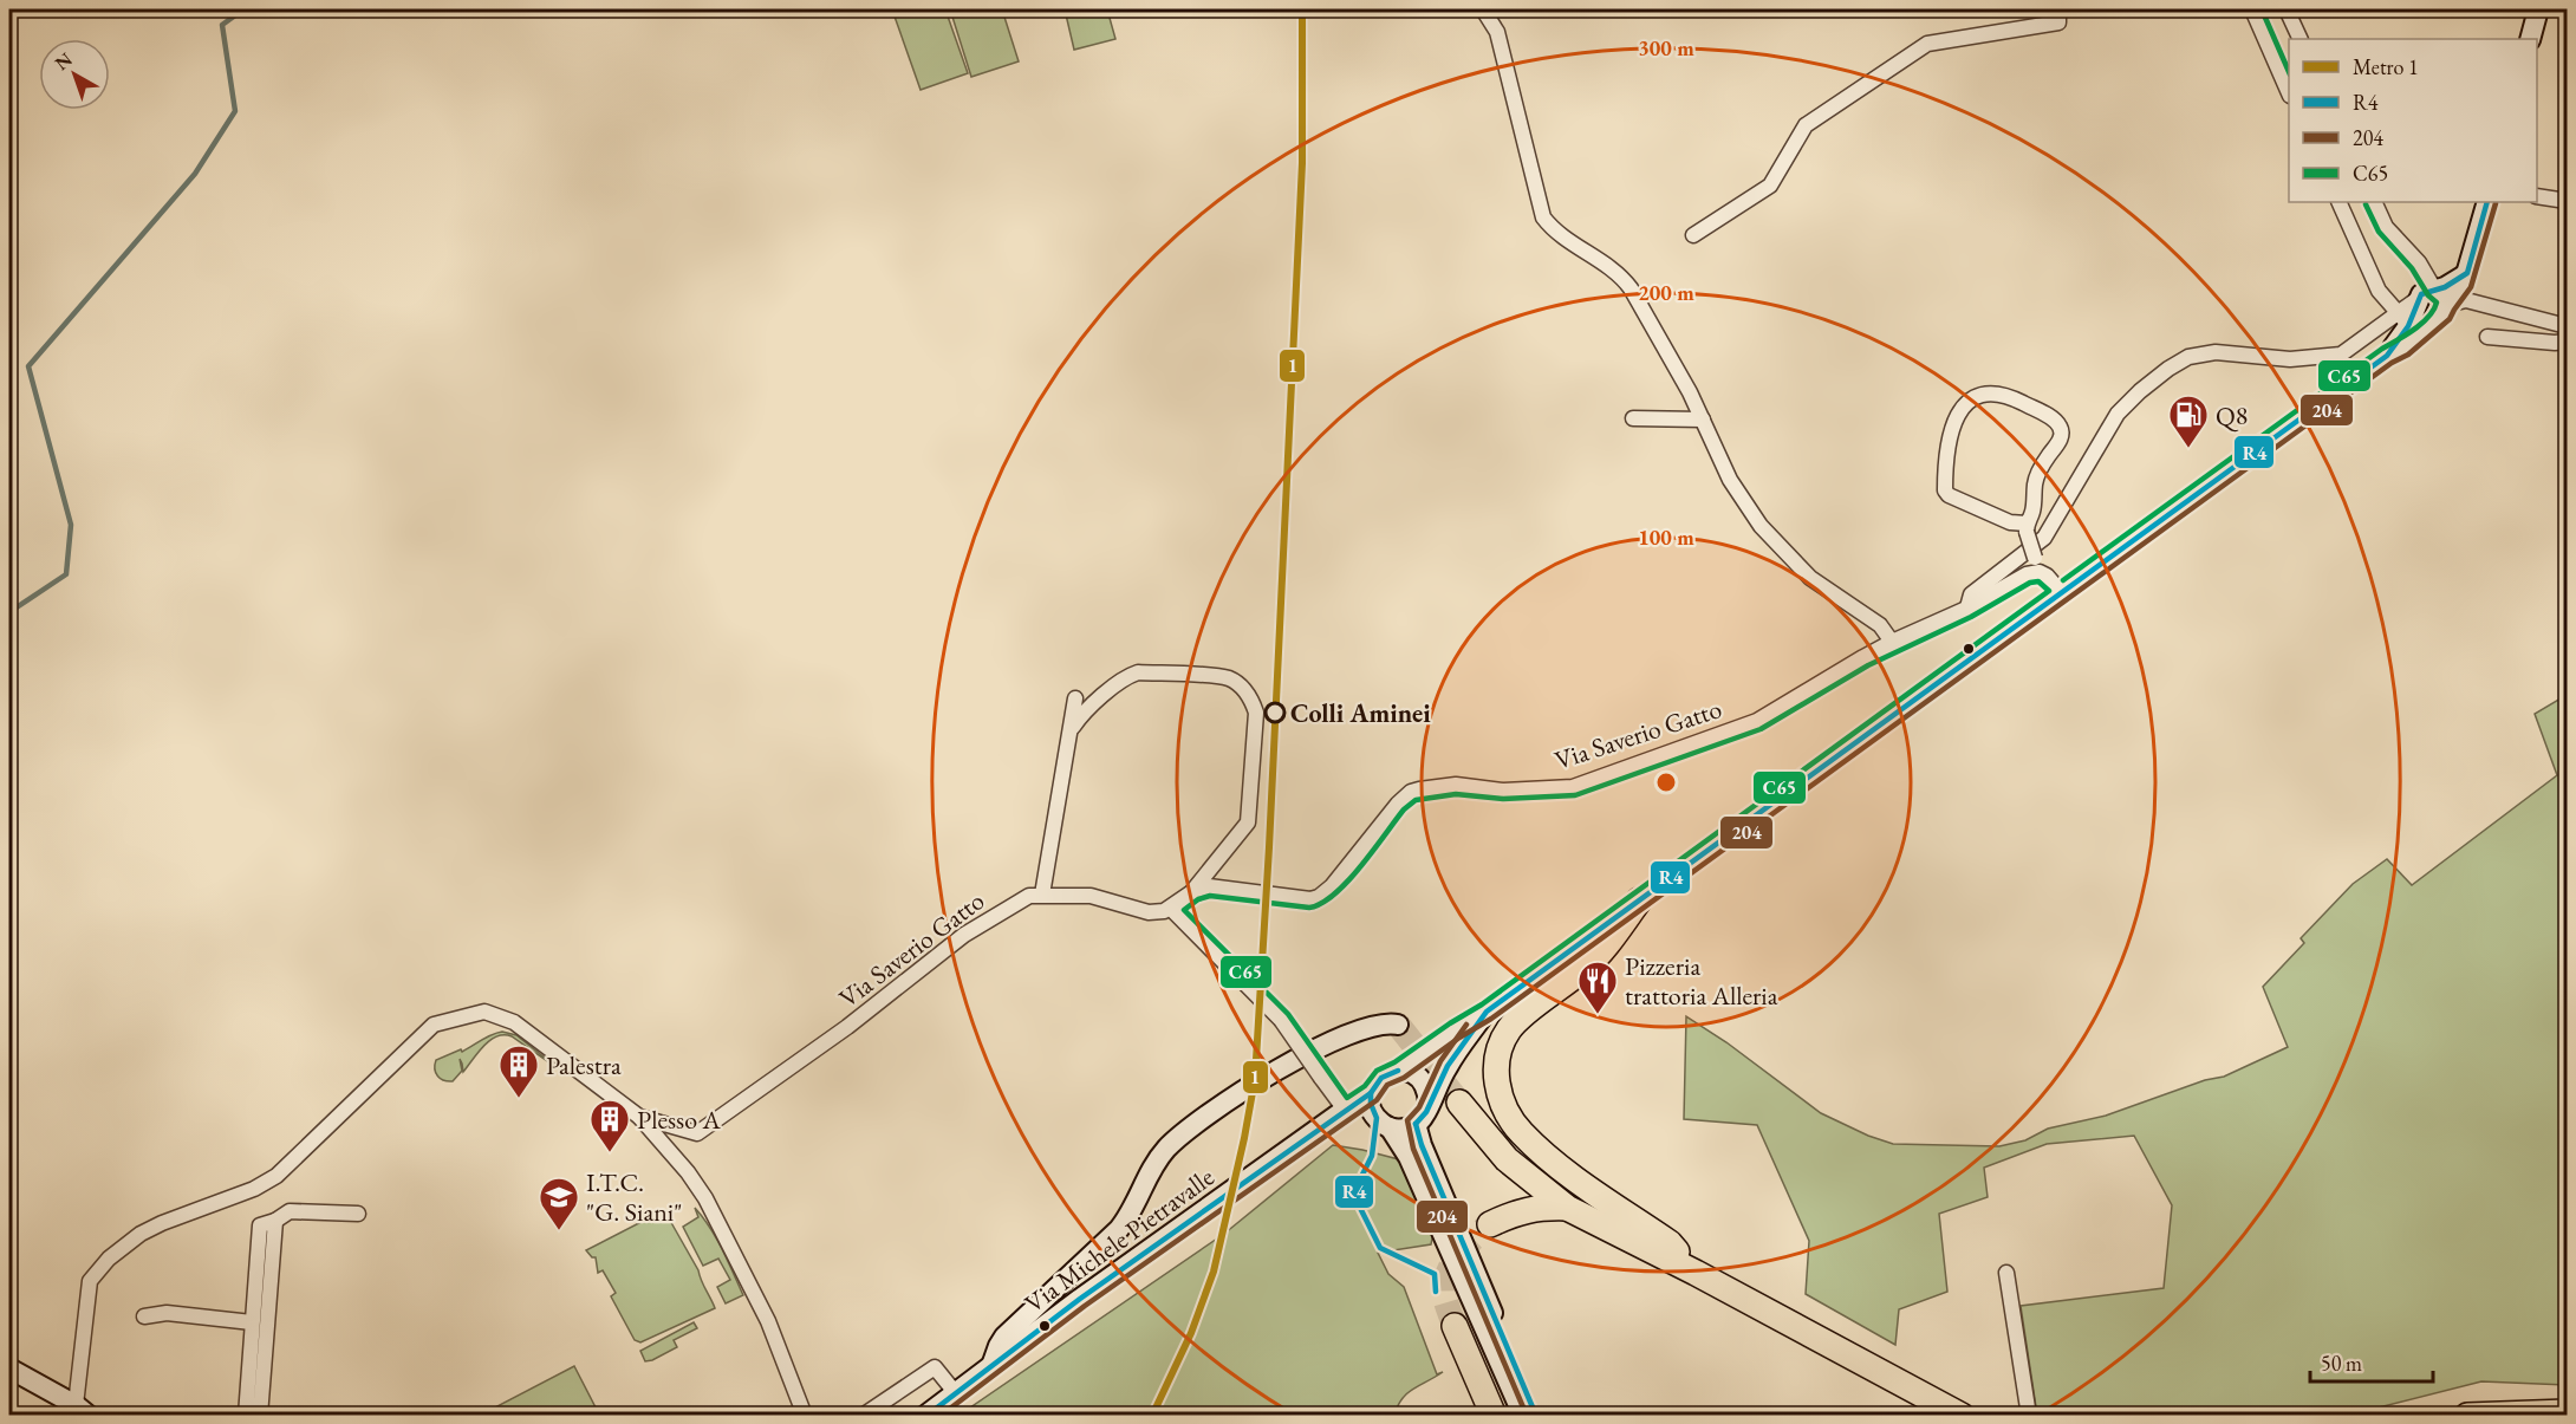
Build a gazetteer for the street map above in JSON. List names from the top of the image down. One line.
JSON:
{"streets":{"main road":["Via Michele Pietravalle"],"street":["Via Saverio Gatto"]},"places":{"fuel station":["Q8"],"other":["Colli Aminei"],"restaurant":["Pizzeria trattoria Alleria"],"building":["Palestra","Plesso A"],"school or university":["I.T.C. \"G. Siani\""]},"lines":["metro line 1","transit line C65","transit line R4","transit line 204"],"legend":["Metro 1","R4","204","C65"],"scale_bar":"50 m","north":"top left","rings":["300 m","200 m","100 m"]}
